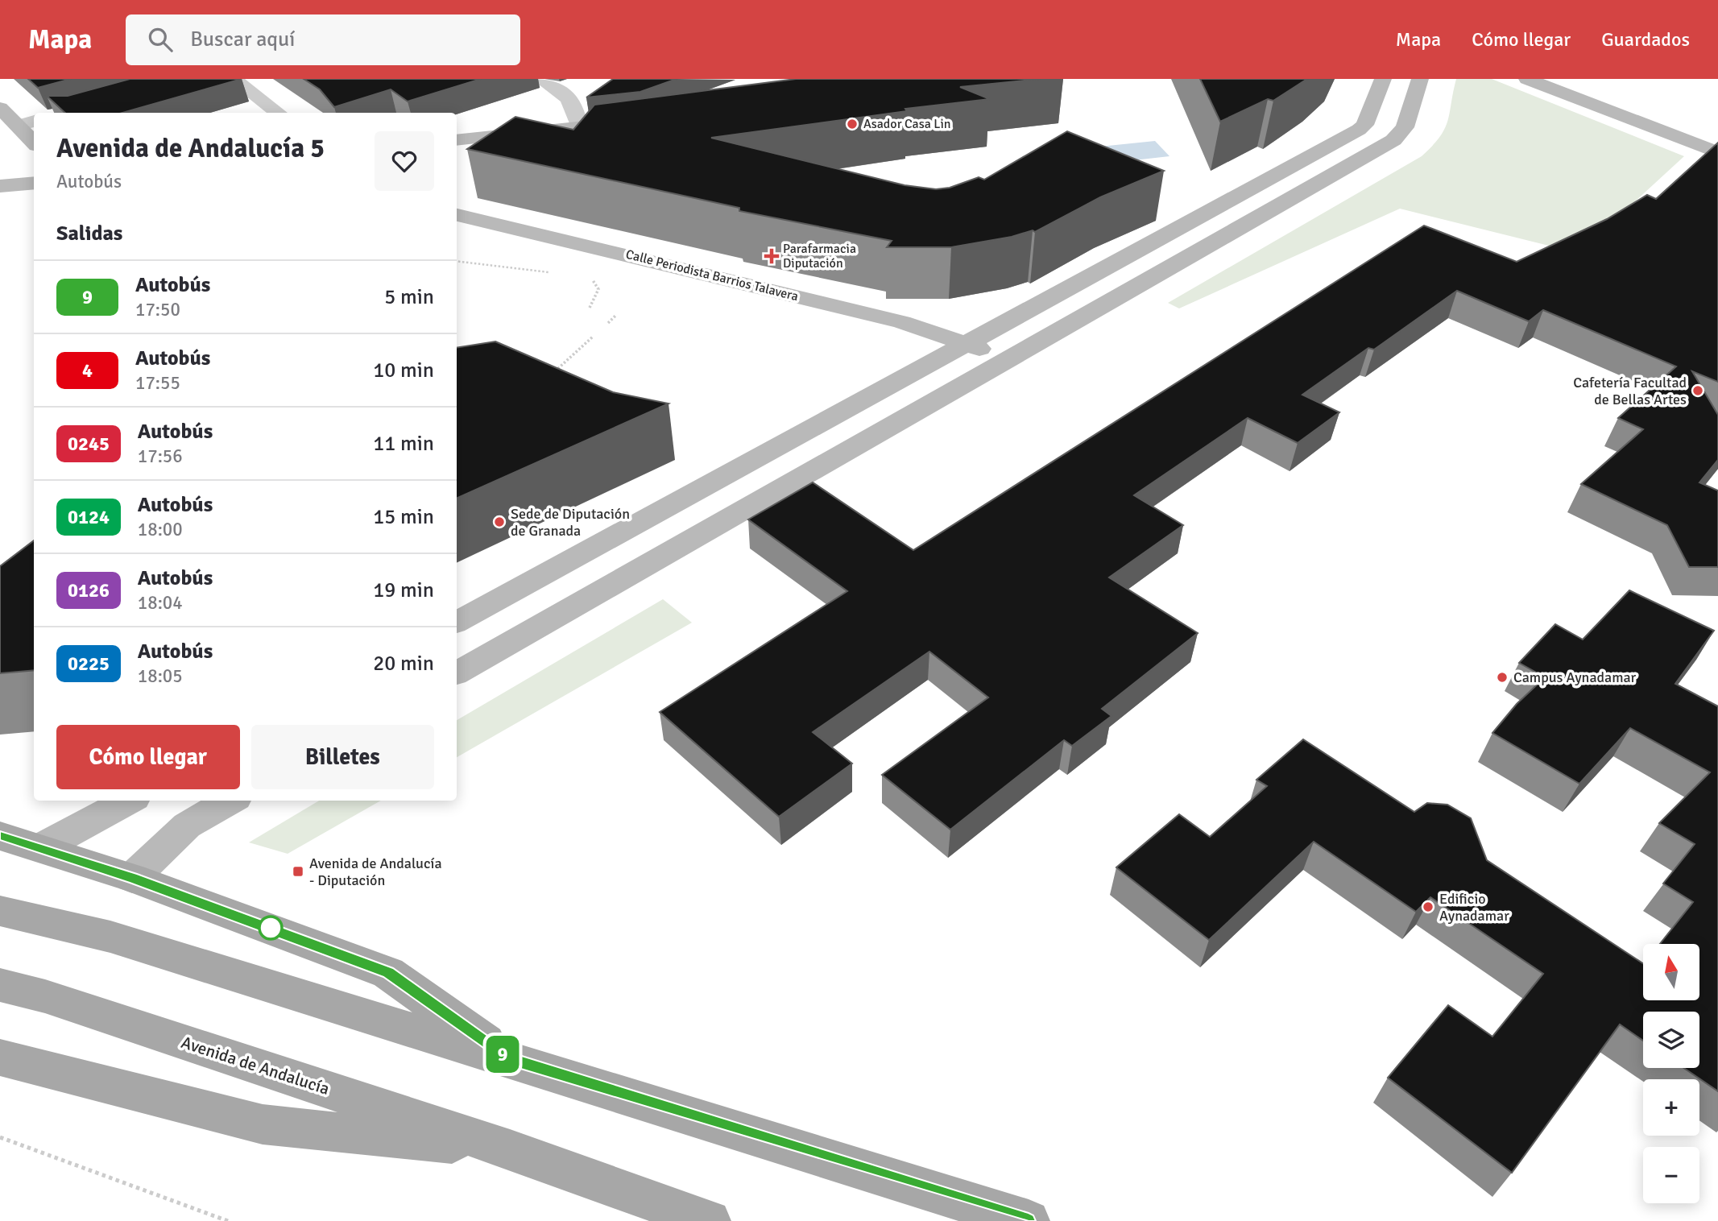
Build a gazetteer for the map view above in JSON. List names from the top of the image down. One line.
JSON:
{"streets":{"main road":["Calle Periodista Barrios Talavera","Avenida de Andalucía"]},"places":{"other":["Asador Casa Lin","Cafetería Facultad de Bellas Artes","Sede de Diputación de Granada","Campus Aynadamar","Edificio Aynadamar"],"health":["Parafarmacia Diputación"],"transit":["Avenida de Andalucía - Diputación"]},"lines":["bus line 9"],"north":"top","page":{"header":"Mapa","search":"Buscar aquí","nav":["Mapa","Cómo llegar","Guardados"],"on_map":"9","heading":[["Avenida de Andalucía 5","Autobús"],"Salidas"],"list":[{"mark":"9","name":"Autobús","note":"17:50","value":"5 min"},{"mark":"4","name":"Autobús","note":"17:55","value":"10 min"},{"mark":"0245","name":"Autobús","note":"17:56","value":"11 min"},{"mark":"0124","name":"Autobús","note":"18:00","value":"15 min"},{"mark":"0126","name":"Autobús","note":"18:04","value":"19 min"},{"mark":"0225","name":"Autobús","note":"18:05","value":"20 min"}],"buttons":["Cómo llegar","Billetes"],"map_buttons":["+","−"]}}
